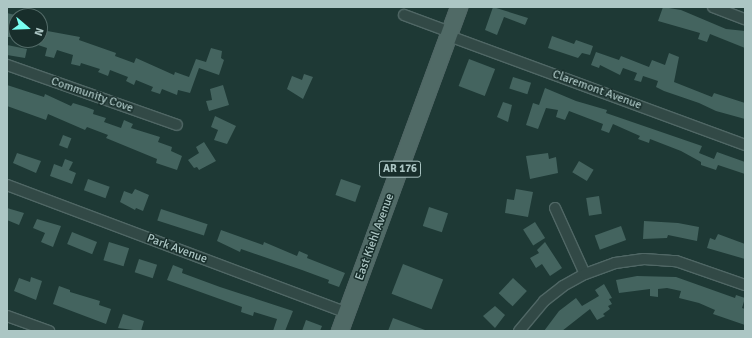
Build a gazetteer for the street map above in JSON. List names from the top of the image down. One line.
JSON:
{"streets":{"main road":["AR 176","East Kiehl Avenue"],"street":["Claremont Avenue","Community Cove","Park Avenue"]},"crossings":[["Claremont Avenue","East Kiehl Avenue"],["East Kiehl Avenue","Park Avenue"]],"north":"right"}
